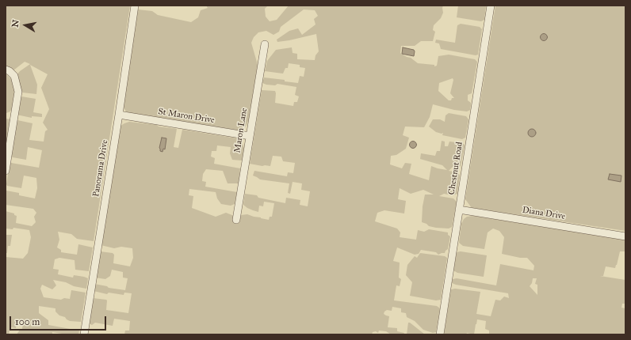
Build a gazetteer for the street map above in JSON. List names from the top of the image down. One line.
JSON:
{"streets":{"street":["St Maron Drive","Maron Lane","Panorama Drive","Chestnut Road","Diana Drive"]},"crossings":[["St Maron Drive","Maron Lane"],["St Maron Drive","Panorama Drive"],["Chestnut Road","Diana Drive"]],"scale_bar":"100 m","north":"left"}
